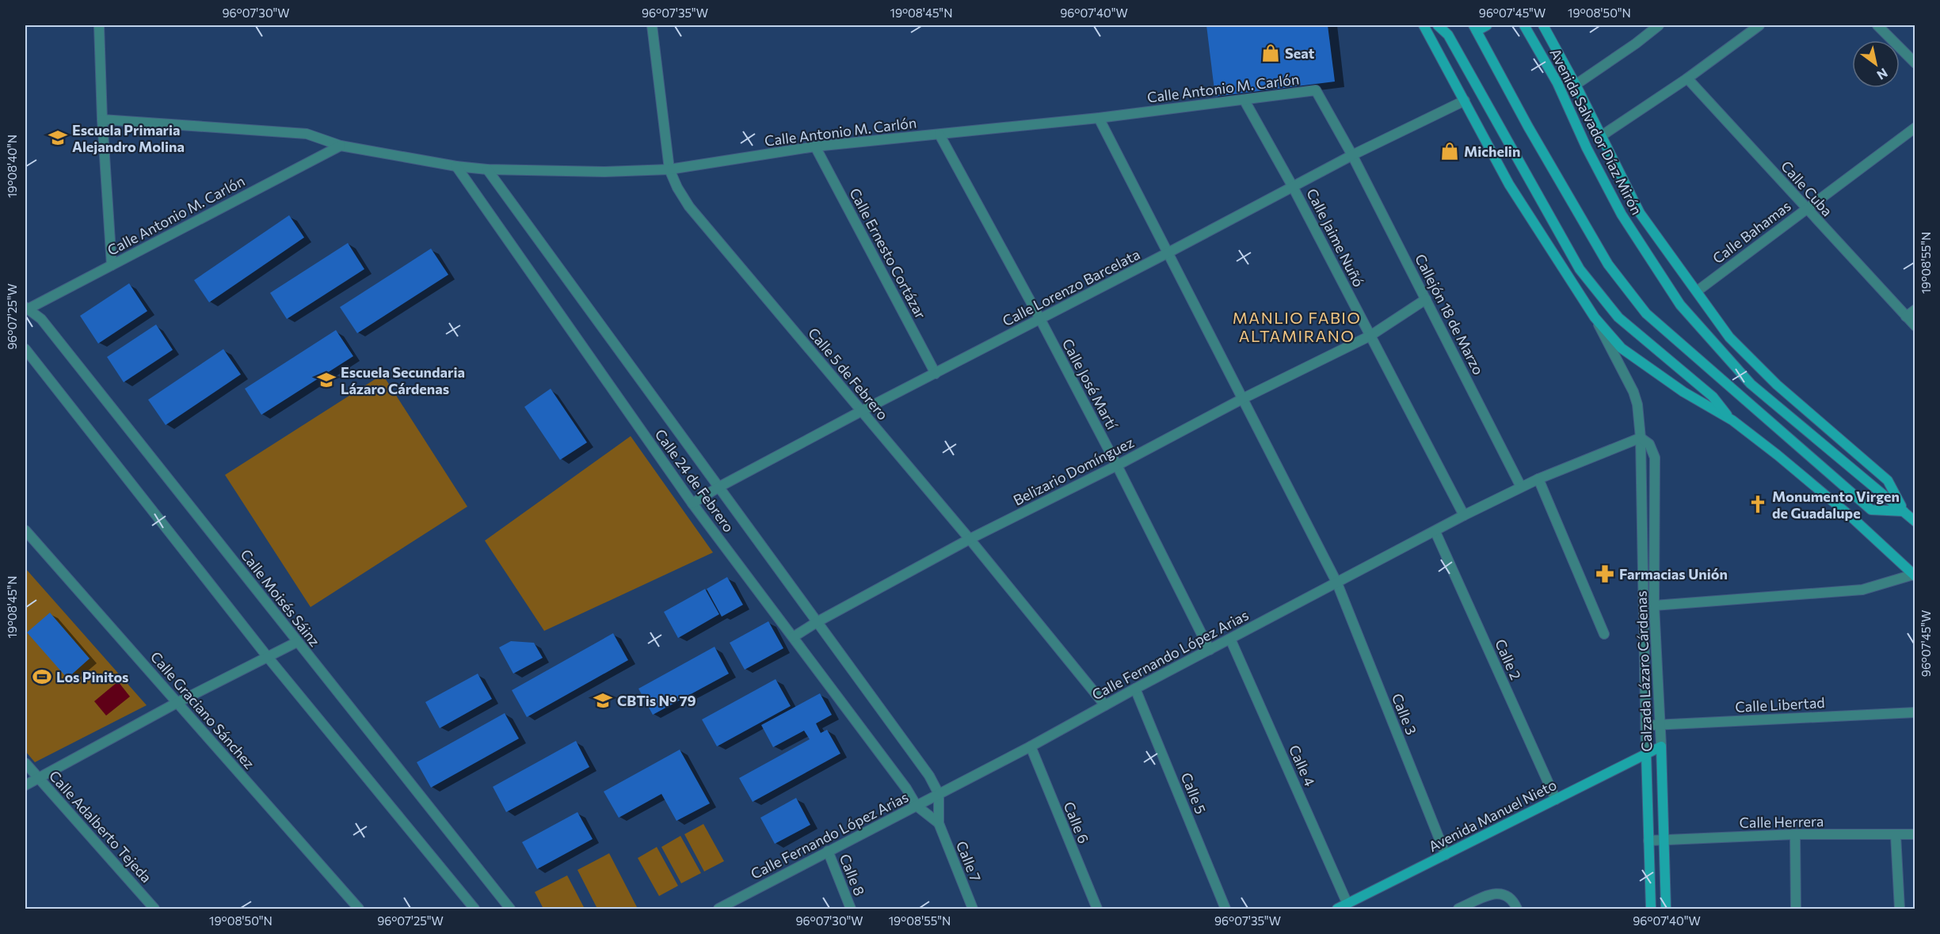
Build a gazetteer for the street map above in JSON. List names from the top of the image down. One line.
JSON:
{"streets":{"main road":["Avenida Salvador Díaz Mirón","Calzada Lázaro Cárdenas","Avenida Manuel Nieto"],"street":["Calle Antonio M. Carlón","Calle Cuba","Calle Bahamas","Calle Jaime Nuñó","Calle Ernesto Cortázar","Calle Lorenzo Barcelata","Callejón 18 de Marzo","Calle 5 de Febrero","Calle José Martí","Belizario Domínguez","Calle 24 de Febrero","Calle Moisés Sáinz","Calle Fernando López Arias","Calle 2","Calle Libertad","Calle Graciano Sánchez","Calle 3","Calle 4","Calle 5","Calle Herrera","Calle 6","Calle Adalberto Tejeda","Calle 7","Calle 8"]},"crossings":[["Calle Antonio M. Carlón","Calle Jaime Nuñó"],["Calle Antonio M. Carlón","Calle Ernesto Cortázar"],["Calle Antonio M. Carlón","Callejón 18 de Marzo"],["Calle Antonio M. Carlón","Calle 5 de Febrero"],["Calle Antonio M. Carlón","Calle José Martí"],["Calle Antonio M. Carlón","Calle 24 de Febrero"],["Calle Antonio M. Carlón","Calle Moisés Sáinz"],["Calle Antonio M. Carlón","Calle 3"],["Avenida Salvador Díaz Mirón","Calle Bahamas"],["Calle Cuba","Calle Bahamas"],["Calle Jaime Nuñó","Calle Lorenzo Barcelata"],["Calle Jaime Nuñó","Belizario Domínguez"],["Calle Jaime Nuñó","Calle Fernando López Arias"],["Calle Ernesto Cortázar","Calle Lorenzo Barcelata"],["Calle Lorenzo Barcelata","Callejón 18 de Marzo"],["Calle Lorenzo Barcelata","Calle 5 de Febrero"],["Calle Lorenzo Barcelata","Calle José Martí"],["Calle Lorenzo Barcelata","Calle 24 de Febrero"],["Calle Lorenzo Barcelata","Calle 3"],["Callejón 18 de Marzo","Belizario Domínguez"],["Callejón 18 de Marzo","Calle Fernando López Arias"],["Calle 5 de Febrero","Belizario Domínguez"],["Calle 5 de Febrero","Calle Fernando López Arias"],["Calle José Martí","Belizario Domínguez"],["Calle José Martí","Calle Fernando López Arias"],["Belizario Domínguez","Calle 24 de Febrero"],["Belizario Domínguez","Calle 3"],["Calle 24 de Febrero","Calle Fernando López Arias"],["Calle 24 de Febrero","Calle 7"],["Calle Fernando López Arias","Calle 2"],["Calle Fernando López Arias","Calzada Lázaro Cárdenas"],["Calle Fernando López Arias","Calle 3"],["Calle Fernando López Arias","Calle 4"],["Calle Fernando López Arias","Calle 5"],["Calle Fernando López Arias","Calle 6"],["Calle Fernando López Arias","Calle 7"],["Calle Fernando López Arias","Calle 8"],["Calle 2","Avenida Manuel Nieto"],["Calzada Lázaro Cárdenas","Calle Libertad"],["Calzada Lázaro Cárdenas","Avenida Manuel Nieto"],["Calzada Lázaro Cárdenas","Calle Herrera"],["Calle 3","Avenida Manuel Nieto"],["Calle 4","Avenida Manuel Nieto"]],"districts":["MANLIO FABIO ALTAMIRANO"],"places":{"shop":["Seat","Michelin"],"school or university":["Escuela Primaria Alejandro Molina","Escuela Secundaria Lázaro Cárdenas","CBTis N° 79"],"church":["Monumento Virgen de Guadalupe"],"pharmacy":["Farmacias Unión"],"sports":["Los Pinitos"]},"north":"bottom right","coordinates":["96°07'30\"W","96°07'35\"W","19°08'45\"N","96°07'40\"W","96°07'45\"W","19°08'50\"N","19°08'40\"N","19°08'55\"N","96°07'25\"W"]}
